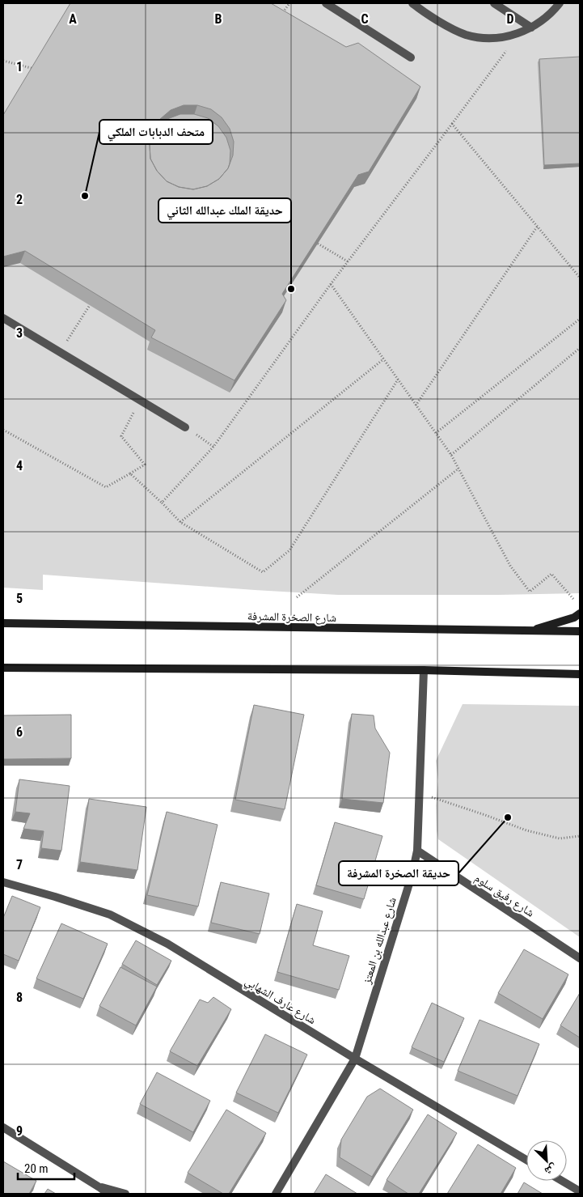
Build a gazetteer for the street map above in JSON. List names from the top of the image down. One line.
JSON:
{"streets":{"main road":["شارع الصخرة المشرفة"],"street":["شارع رفيق سلوم","شارع عبدالله بن المعتز","شارع عارف الشهابي"]},"crossings":[["شارع رفيق سلوم","شارع عبدالله بن المعتز"],["شارع عبدالله بن المعتز","شارع عارف الشهابي"]],"places":["متحف الدبابات الملكي","حديقة الملك عبدالله الثاني","حديقة الصخرة المشرفة"],"scale_bar":"20 m","north":"bottom right","grid":{"columns":["A","B","C","D"],"rows":["1","2","3","4","5","6","7","8","9"]}}
